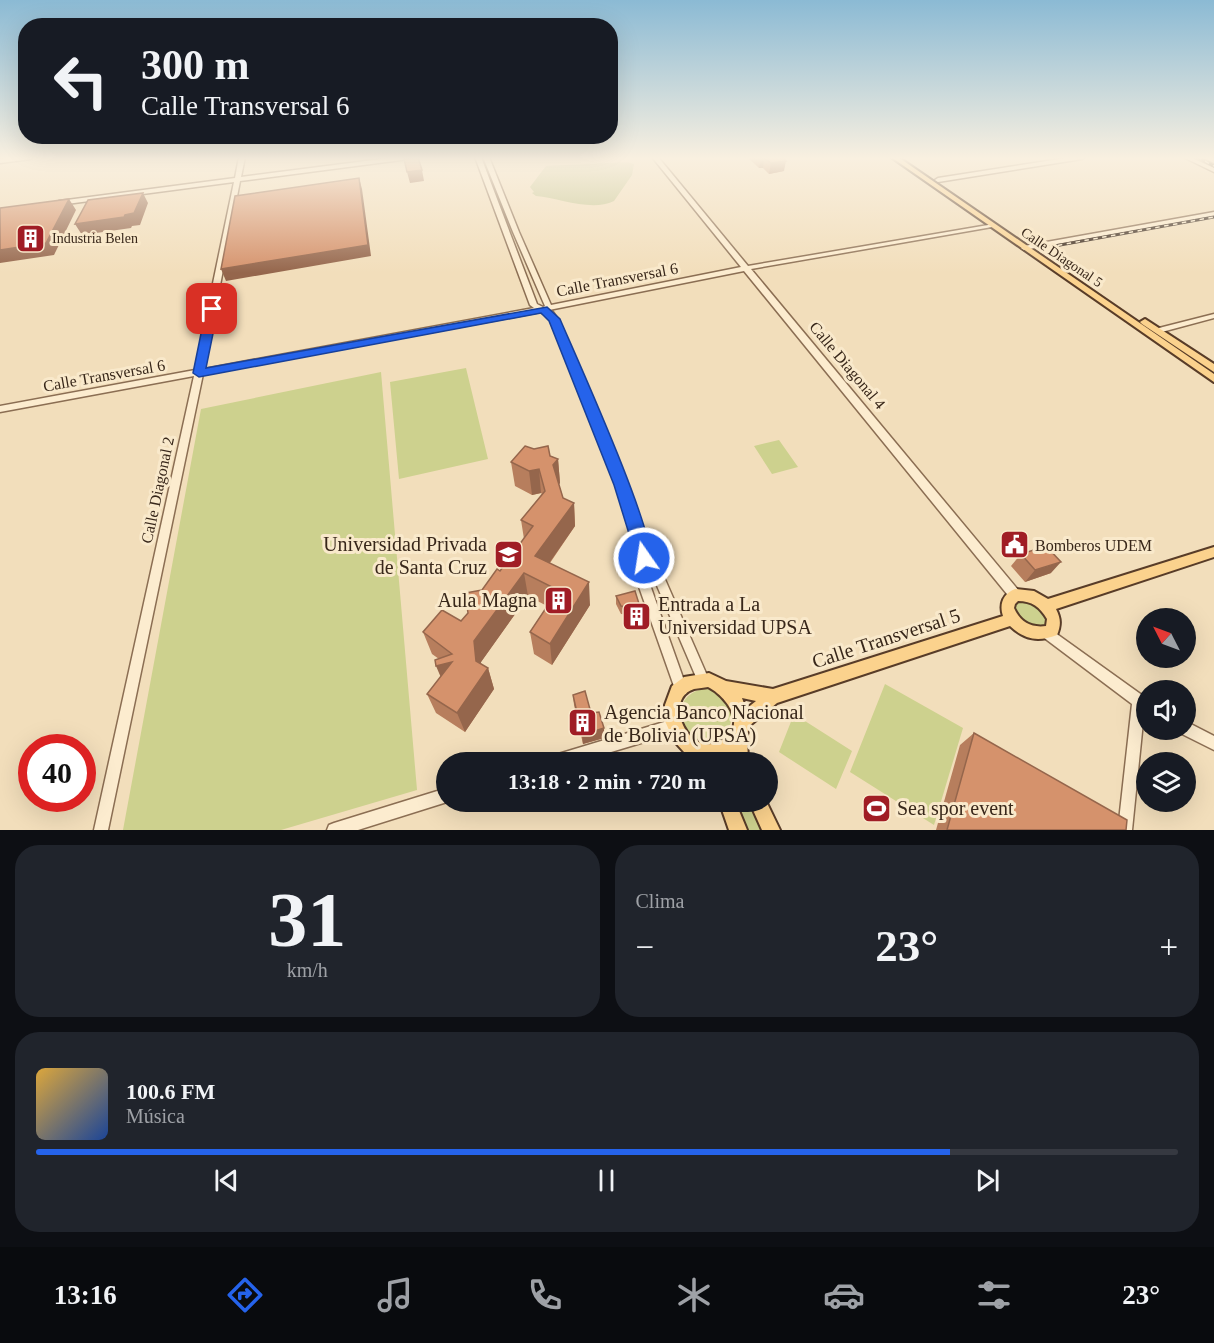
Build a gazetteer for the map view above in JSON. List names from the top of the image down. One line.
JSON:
{"streets":{"main road":["Calle Diagonal 5","Calle Transversal 5"],"street":["Calle Transversal 6","Calle Diagonal 4","Calle Diagonal 2"]},"crossings":[["Calle Diagonal 5","Calle Transversal 6"],["Calle Transversal 6","Calle Diagonal 4"],["Calle Transversal 6","Calle Diagonal 2"],["Calle Diagonal 4","Calle Transversal 5"]],"places":{"building":["Industria Belen","Aula Magna","Entrada a La Universidad UPSA","Agencia Banco Nacional de Bolivia (UPSA)"],"public building":["Bomberos UDEM"],"school or university":["Universidad Privada de Santa Cruz"],"sports":["Sea spor event"]},"north":"top left","page":{"turn":["300 m","Calle Transversal 6"],"limit":"40","trip":"13:18 · 2 min · 720 m","tile":[["31","km/h"],"Clima"],"heat":["−","23°","+"],"song":["100.6 FM","Música"],"tabs":["13:16","23°"]}}
